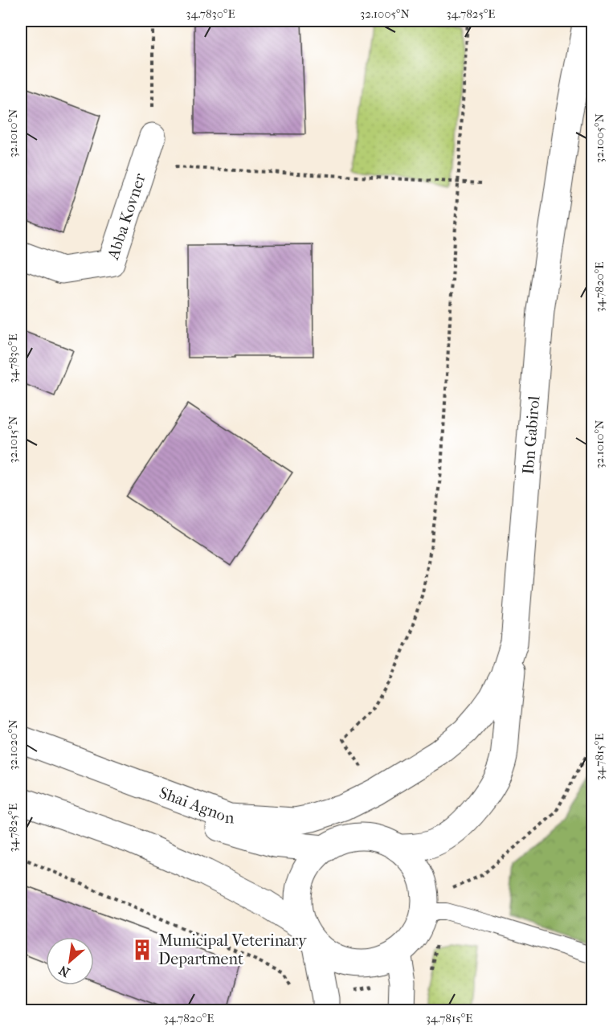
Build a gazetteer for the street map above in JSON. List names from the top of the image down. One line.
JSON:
{"streets":{"main road":["Abba Kovner","Ibn Gabirol","Shai Agnon"]},"crossings":[["Ibn Gabirol","Shai Agnon"]],"places":{"building":["Municipal Veterinary Department"]},"north":"bottom left","coordinates":["34.7830°E","32.1005°N","34.7825°E","32.1010°N","34.7820°E","32.1015°N","32.1020°N","34.7815°E"]}
